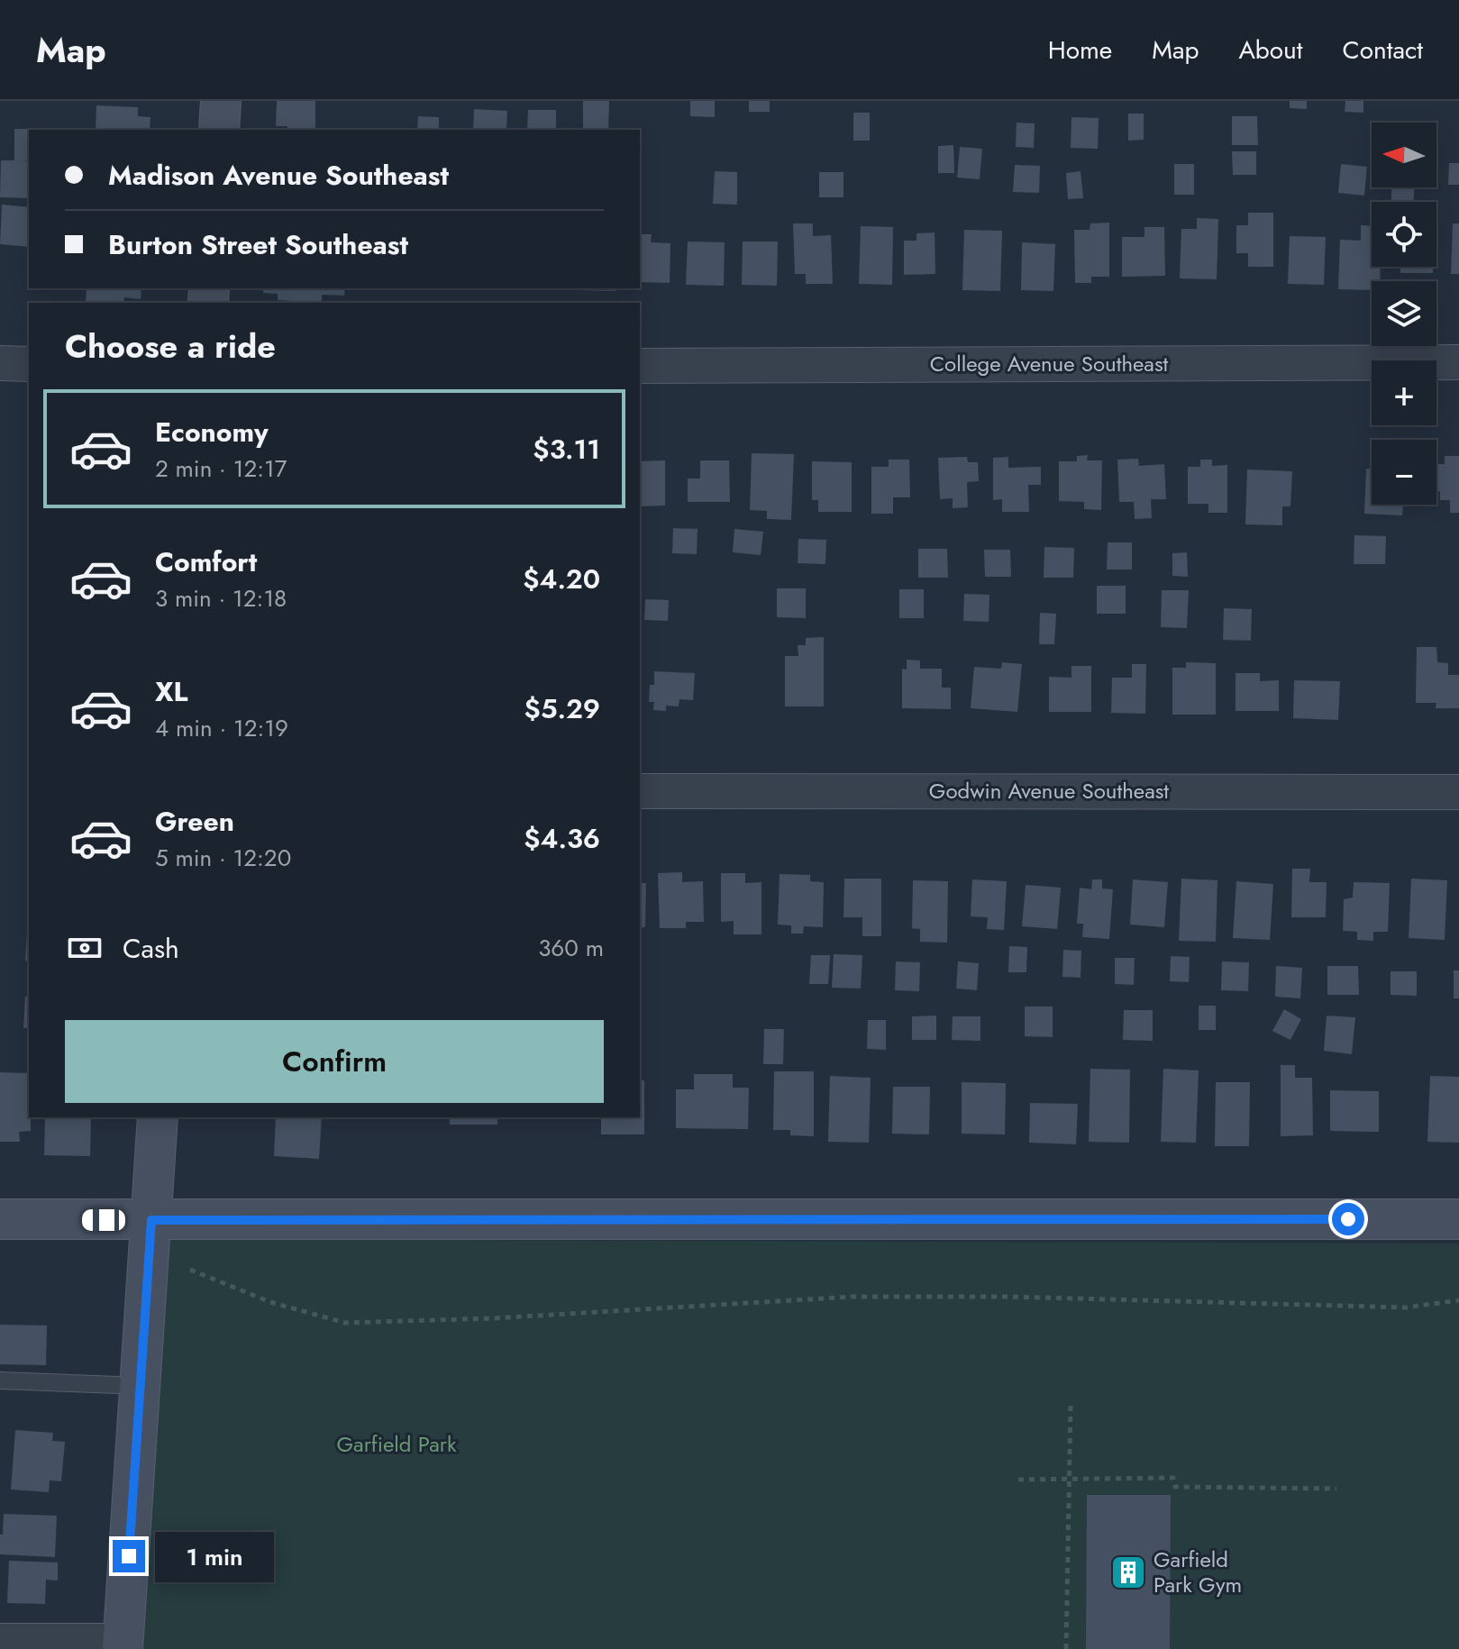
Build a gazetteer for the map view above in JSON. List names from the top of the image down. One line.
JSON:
{"streets":{"street":["College Avenue Southeast","Godwin Avenue Southeast"]},"parks":["Garfield Park"],"places":{"building":["Garfield Park Gym"]},"north":"left","page":{"header":"Map","nav":["Home","Map","About","Contact"],"map_buttons":["+","−"],"banner":["Madison Avenue Southeast","Burton Street Southeast"],"heading":"Choose a ride","list":[{"name":"Economy","note":"2 min · 12:17","value":"$3.11"},{"name":"Comfort","note":"3 min · 12:18","value":"$4.20"},{"name":"XL","note":"4 min · 12:19","value":"$5.29"},{"name":"Green","note":"5 min · 12:20","value":"$4.36"}],"pay":["Cash","360 m"],"buttons":"Confirm","bubble":"1 min"}}
